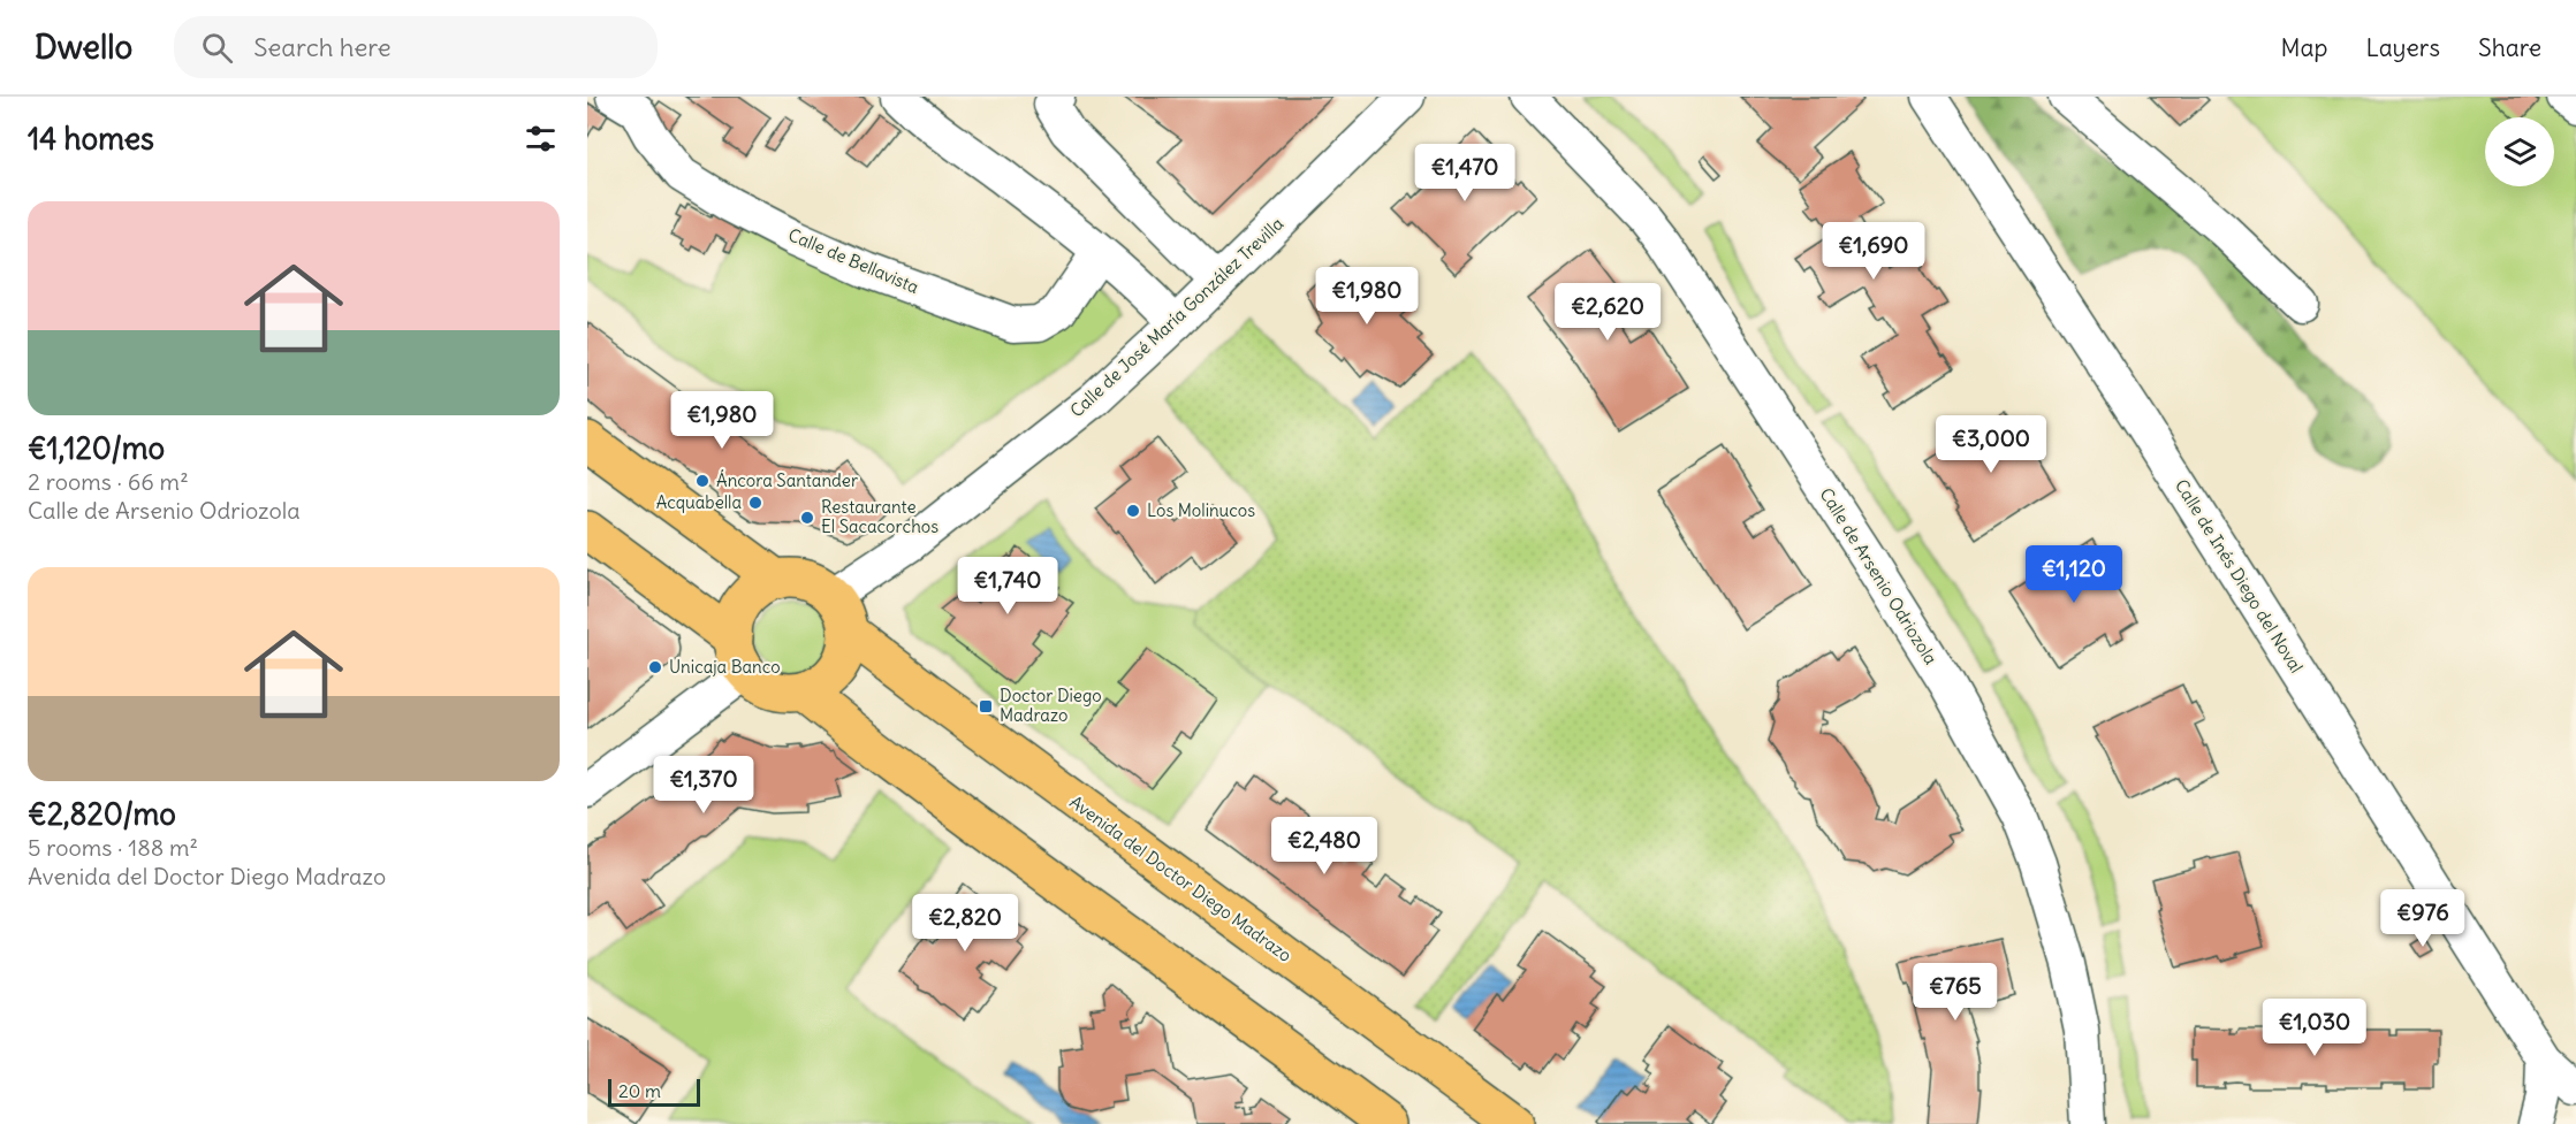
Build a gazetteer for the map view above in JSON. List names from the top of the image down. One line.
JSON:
{"streets":{"main road":["Avenida del Doctor Diego Madrazo"],"street":["Calle de Bellavista","Calle de José María González Trevilla","Calle de Arsenio Odriozola","Calle de Inés Diego del Noval"]},"crossings":[["Calle de José María González Trevilla","Avenida del Doctor Diego Madrazo"]],"places":{"other":["Áncora Santander","Acquabella","Los Molinucos","Restaurante El Sacacorchos","Unicaja Banco"],"transit":["Doctor Diego Madrazo"]},"scale_bar":"20 m","page":{"header":"Dwello","search":"Search here","nav":["Map","Layers","Share"],"heading":"14 homes","price":["€1,470","€1,690","€1,980","€2,620","€1,980","€3,000","€1,120","€1,740","€1,370","€2,480","€976","€2,820","€765","€1,030"],"list":[{"name":"€1,120/mo","note":"2 rooms · 66 m² · Calle de Arsenio Odriozola"},{"name":"€2,820/mo","note":"5 rooms · 188 m² · Avenida del Doctor Diego Madrazo"}],"scale":"20 m"}}
